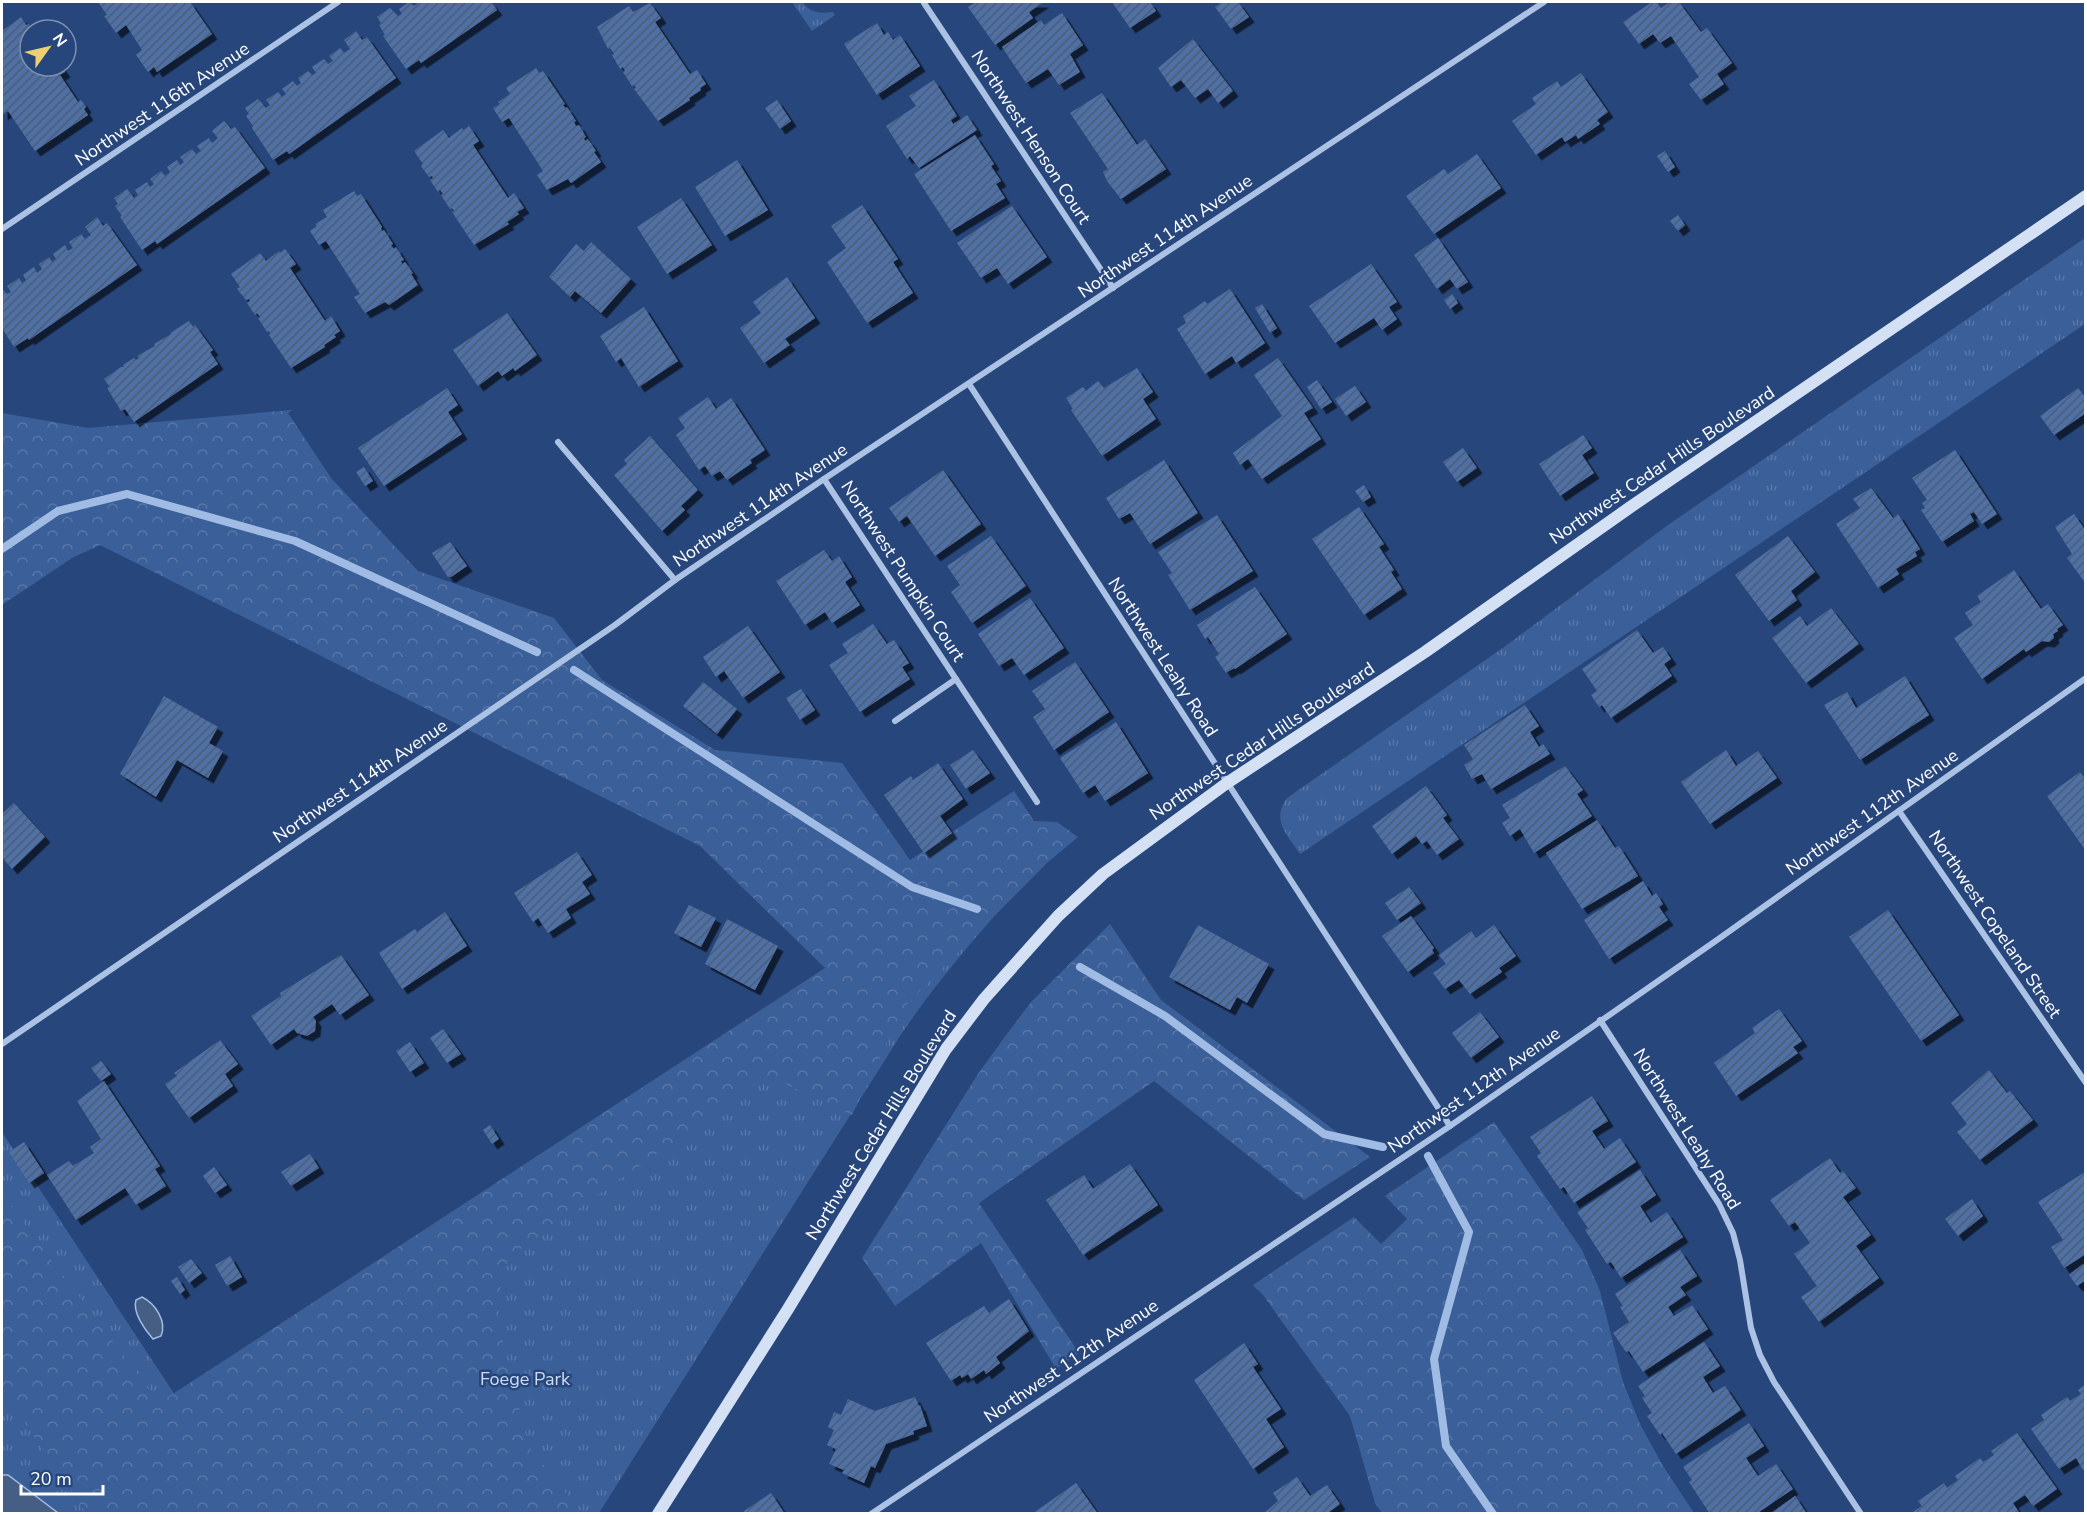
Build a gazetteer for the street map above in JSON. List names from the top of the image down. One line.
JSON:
{"streets":{"main road":["Northwest Cedar Hills Boulevard"],"street":["Northwest 116th Avenue","Northwest Henson Court","Northwest 114th Avenue","Northwest Pumpkin Court","Northwest Leahy Road","Northwest 112th Avenue","Northwest Copeland Street"]},"crossings":[["Northwest Henson Court","Northwest 114th Avenue"],["Northwest 114th Avenue","Northwest Pumpkin Court"],["Northwest 114th Avenue","Northwest Leahy Road"],["Northwest Cedar Hills Boulevard","Northwest Leahy Road"],["Northwest Leahy Road","Northwest 112th Avenue"],["Northwest 112th Avenue","Northwest Copeland Street"]],"parks":["Foege Park"],"scale_bar":"20 m","north":"top right"}
